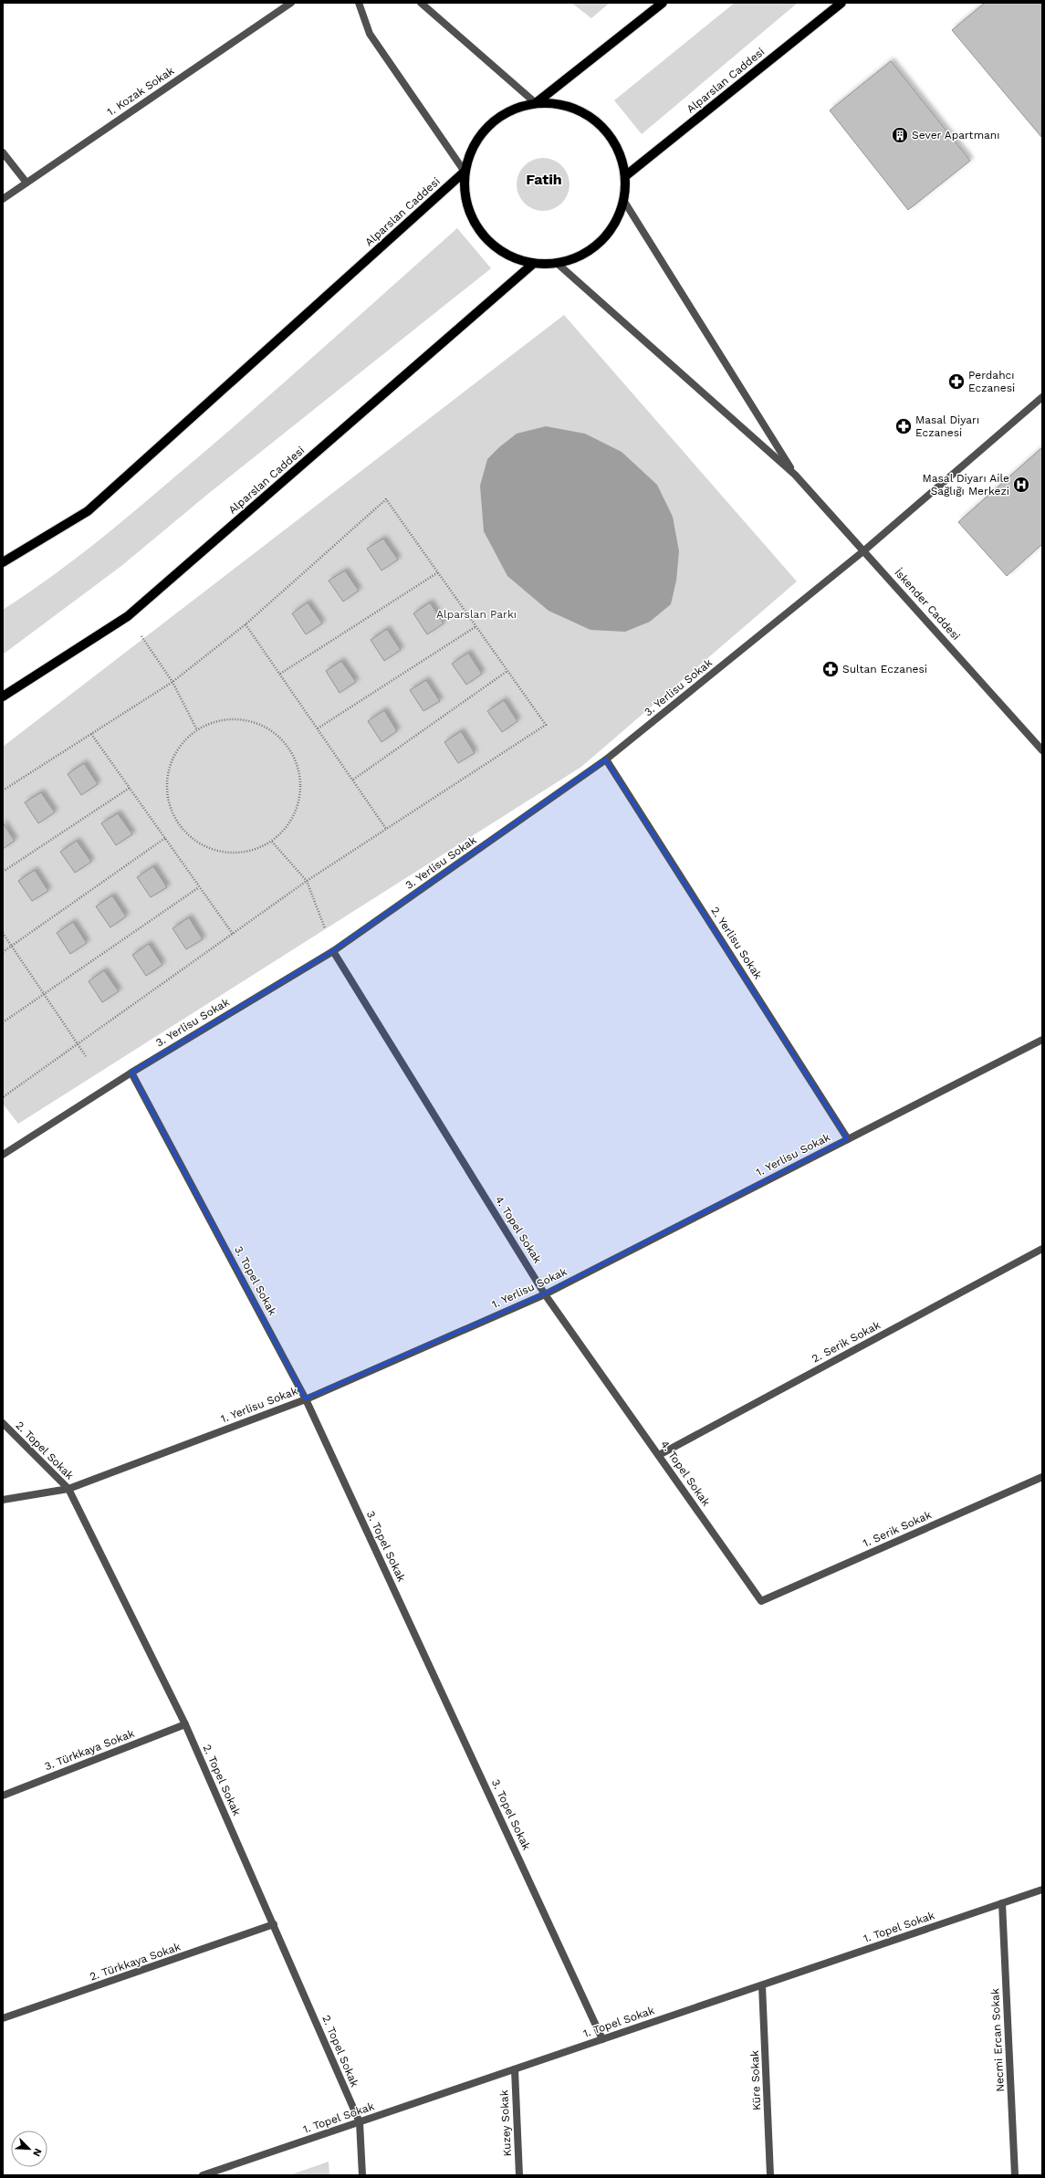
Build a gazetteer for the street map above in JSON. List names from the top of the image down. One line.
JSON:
{"streets":{"main road":["Alparslan Caddesi"],"street":["1. Kozak Sokak","İskender Caddesi","3. Yerlisu Sokak","2. Yerlisu Sokak","1. Yerlisu Sokak","4. Topel Sokak","3. Topel Sokak","2. Serik Sokak","2. Topel Sokak","1. Serik Sokak","3. Türkkaya Sokak","1. Topel Sokak","2. Türkkaya Sokak","Necmi Ercan Sokak","Küre Sokak","Kuzey Sokak"]},"crossings":[["İskender Caddesi","3. Yerlisu Sokak"],["3. Yerlisu Sokak","2. Yerlisu Sokak"],["3. Yerlisu Sokak","4. Topel Sokak"],["3. Yerlisu Sokak","3. Topel Sokak"],["2. Yerlisu Sokak","1. Yerlisu Sokak"],["1. Yerlisu Sokak","4. Topel Sokak"],["1. Yerlisu Sokak","3. Topel Sokak"],["1. Yerlisu Sokak","2. Topel Sokak"],["4. Topel Sokak","2. Serik Sokak"],["4. Topel Sokak","1. Serik Sokak"],["3. Topel Sokak","1. Topel Sokak"],["2. Topel Sokak","3. Türkkaya Sokak"],["2. Topel Sokak","1. Topel Sokak"],["2. Topel Sokak","2. Türkkaya Sokak"],["1. Topel Sokak","Necmi Ercan Sokak"],["1. Topel Sokak","Küre Sokak"],["1. Topel Sokak","Kuzey Sokak"]],"districts":["Fatih"],"parks":["Alparslan Parkı"],"places":{"building":["Sever Apartmanı"],"pharmacy":["Perdahcı Eczanesi","Masal Diyarı Eczanesi","Sultan Eczanesi"],"hospital":["Masal Diyarı Aile Sağlığı Merkezi"]},"north":"bottom right"}
